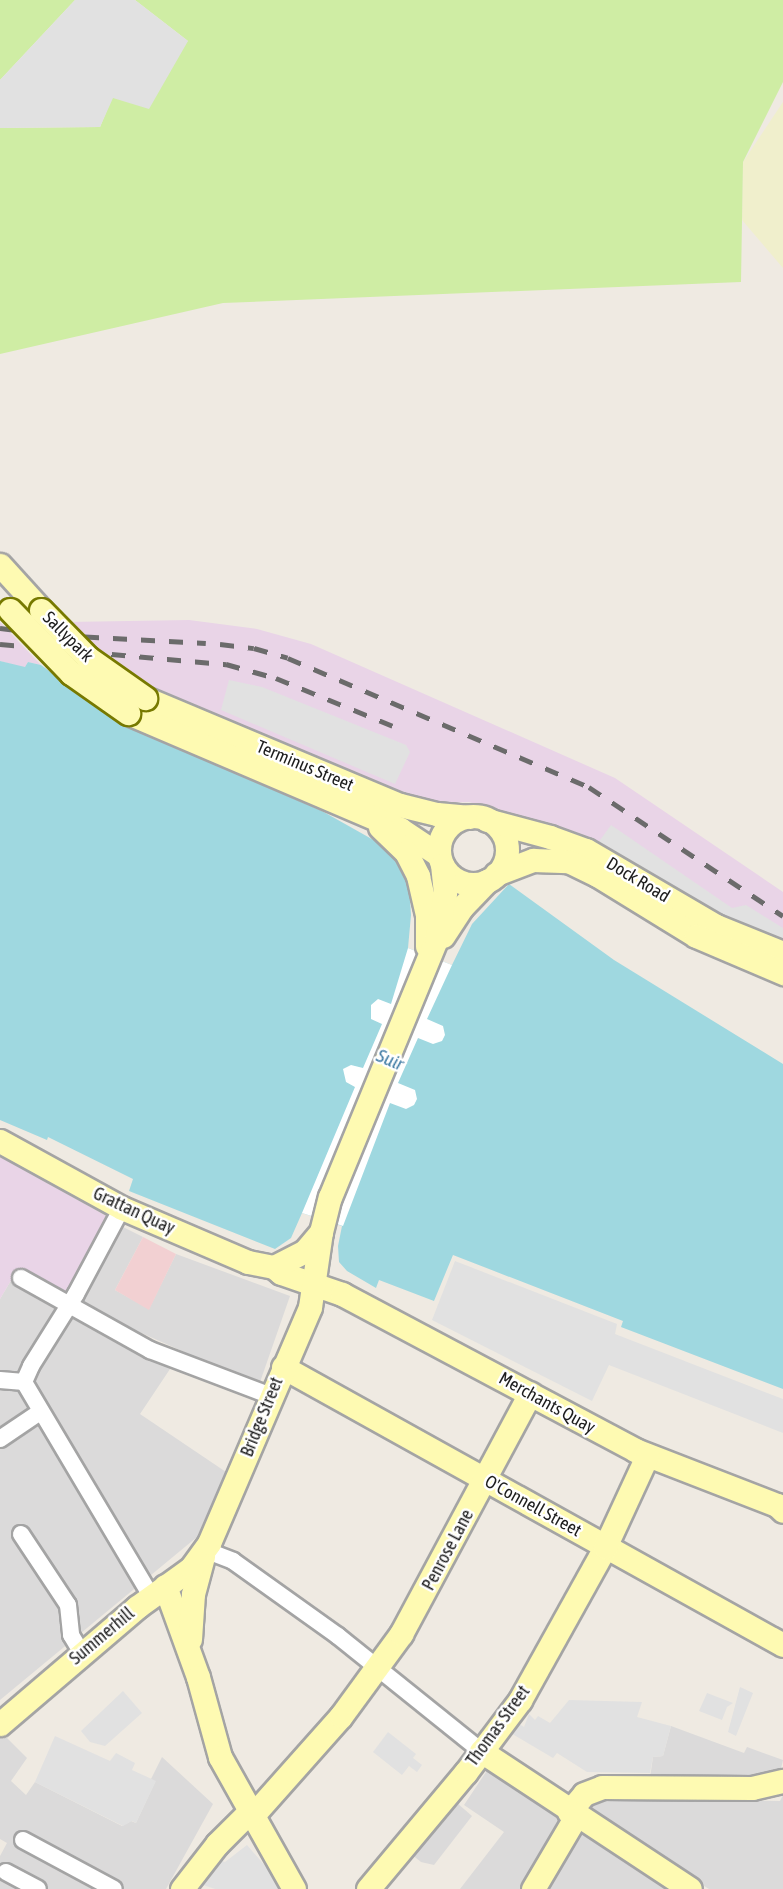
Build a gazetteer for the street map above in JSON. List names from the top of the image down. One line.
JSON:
{"streets":{"main road":["Sallypark","Terminus Street","Dock Road","Grattan Quay","Merchants Quay","Bridge Street","O'Connell Street","Penrose Lane","Summerhill","Thomas Street"]},"crossings":[["Sallypark","Terminus Street"],["Terminus Street","Dock Road"],["Grattan Quay","Merchants Quay"],["Grattan Quay","Bridge Street"],["Merchants Quay","Bridge Street"],["Merchants Quay","Penrose Lane"],["Merchants Quay","Thomas Street"],["Bridge Street","O'Connell Street"],["Bridge Street","Summerhill"],["O'Connell Street","Penrose Lane"],["O'Connell Street","Thomas Street"]],"water":["Suir"]}
